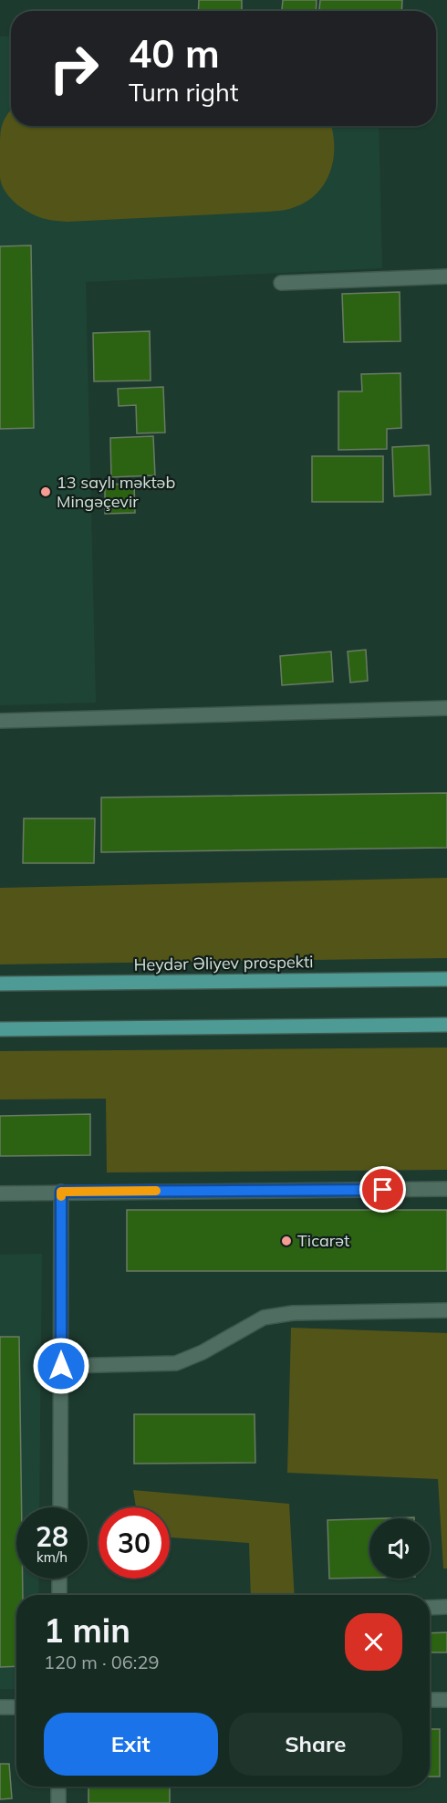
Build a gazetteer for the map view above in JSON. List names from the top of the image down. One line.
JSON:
{"streets":{"main road":["Heydər Əliyev prospekti"]},"places":["13 saylı məktəb Mingəçevir","Ticarət"],"page":{"turn":["40 m","Turn right"],"speed":"28 km/h","limit":"30","heading":["1 min","120 m · 06:29"],"buttons":["Exit","Share"]}}
